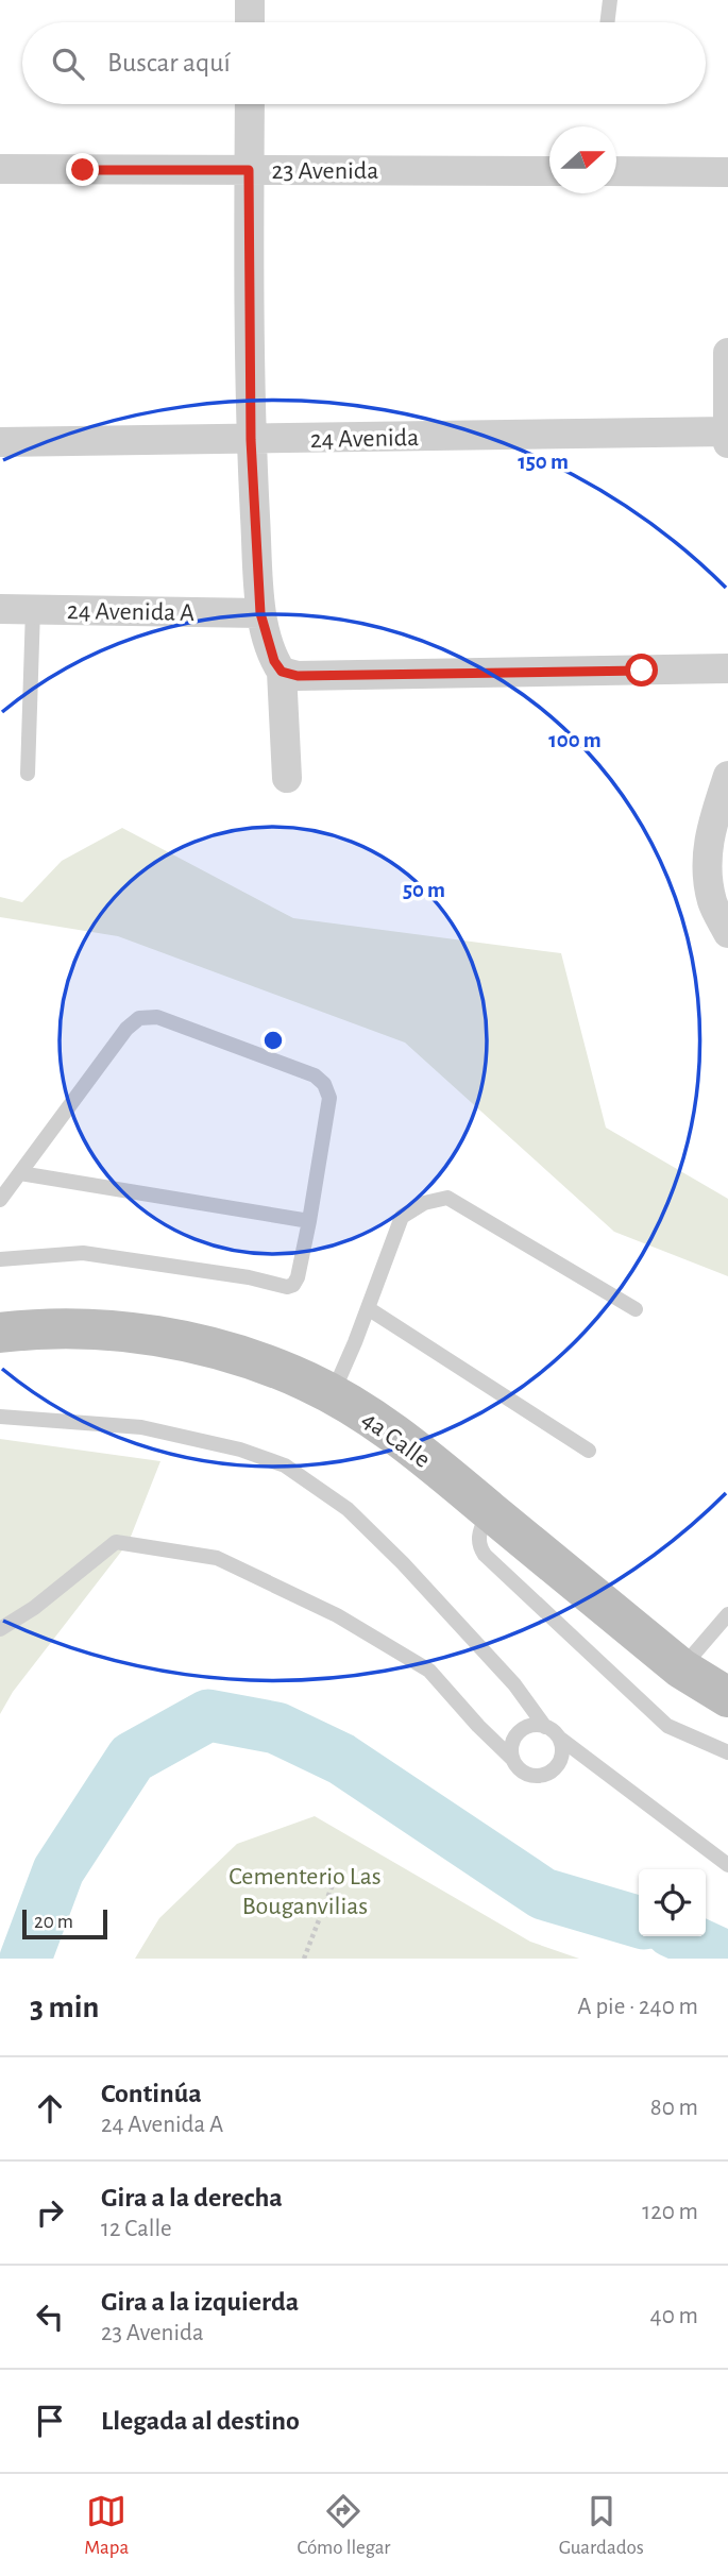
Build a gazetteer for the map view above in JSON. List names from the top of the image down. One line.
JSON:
{"streets":{"main road":["4a Calle"],"street":["23 Avenida","24 Avenida","24 Avenida A"]},"parks":["Cementerio Las Bouganvilias"],"scale_bar":"20 m","north":"right","page":{"search":"Buscar aquí","scale":"20 m","heading":["3 min","A pie · 240 m"],"list":[["Continúa","24 Avenida A","80 m"],["Gira a la derecha","12 Calle","120 m"],["Gira a la izquierda","23 Avenida","40 m"],"Llegada al destino"],"nav":["Mapa","Cómo llegar","Guardados"]},"rings":["150 m","100 m","50 m"]}
